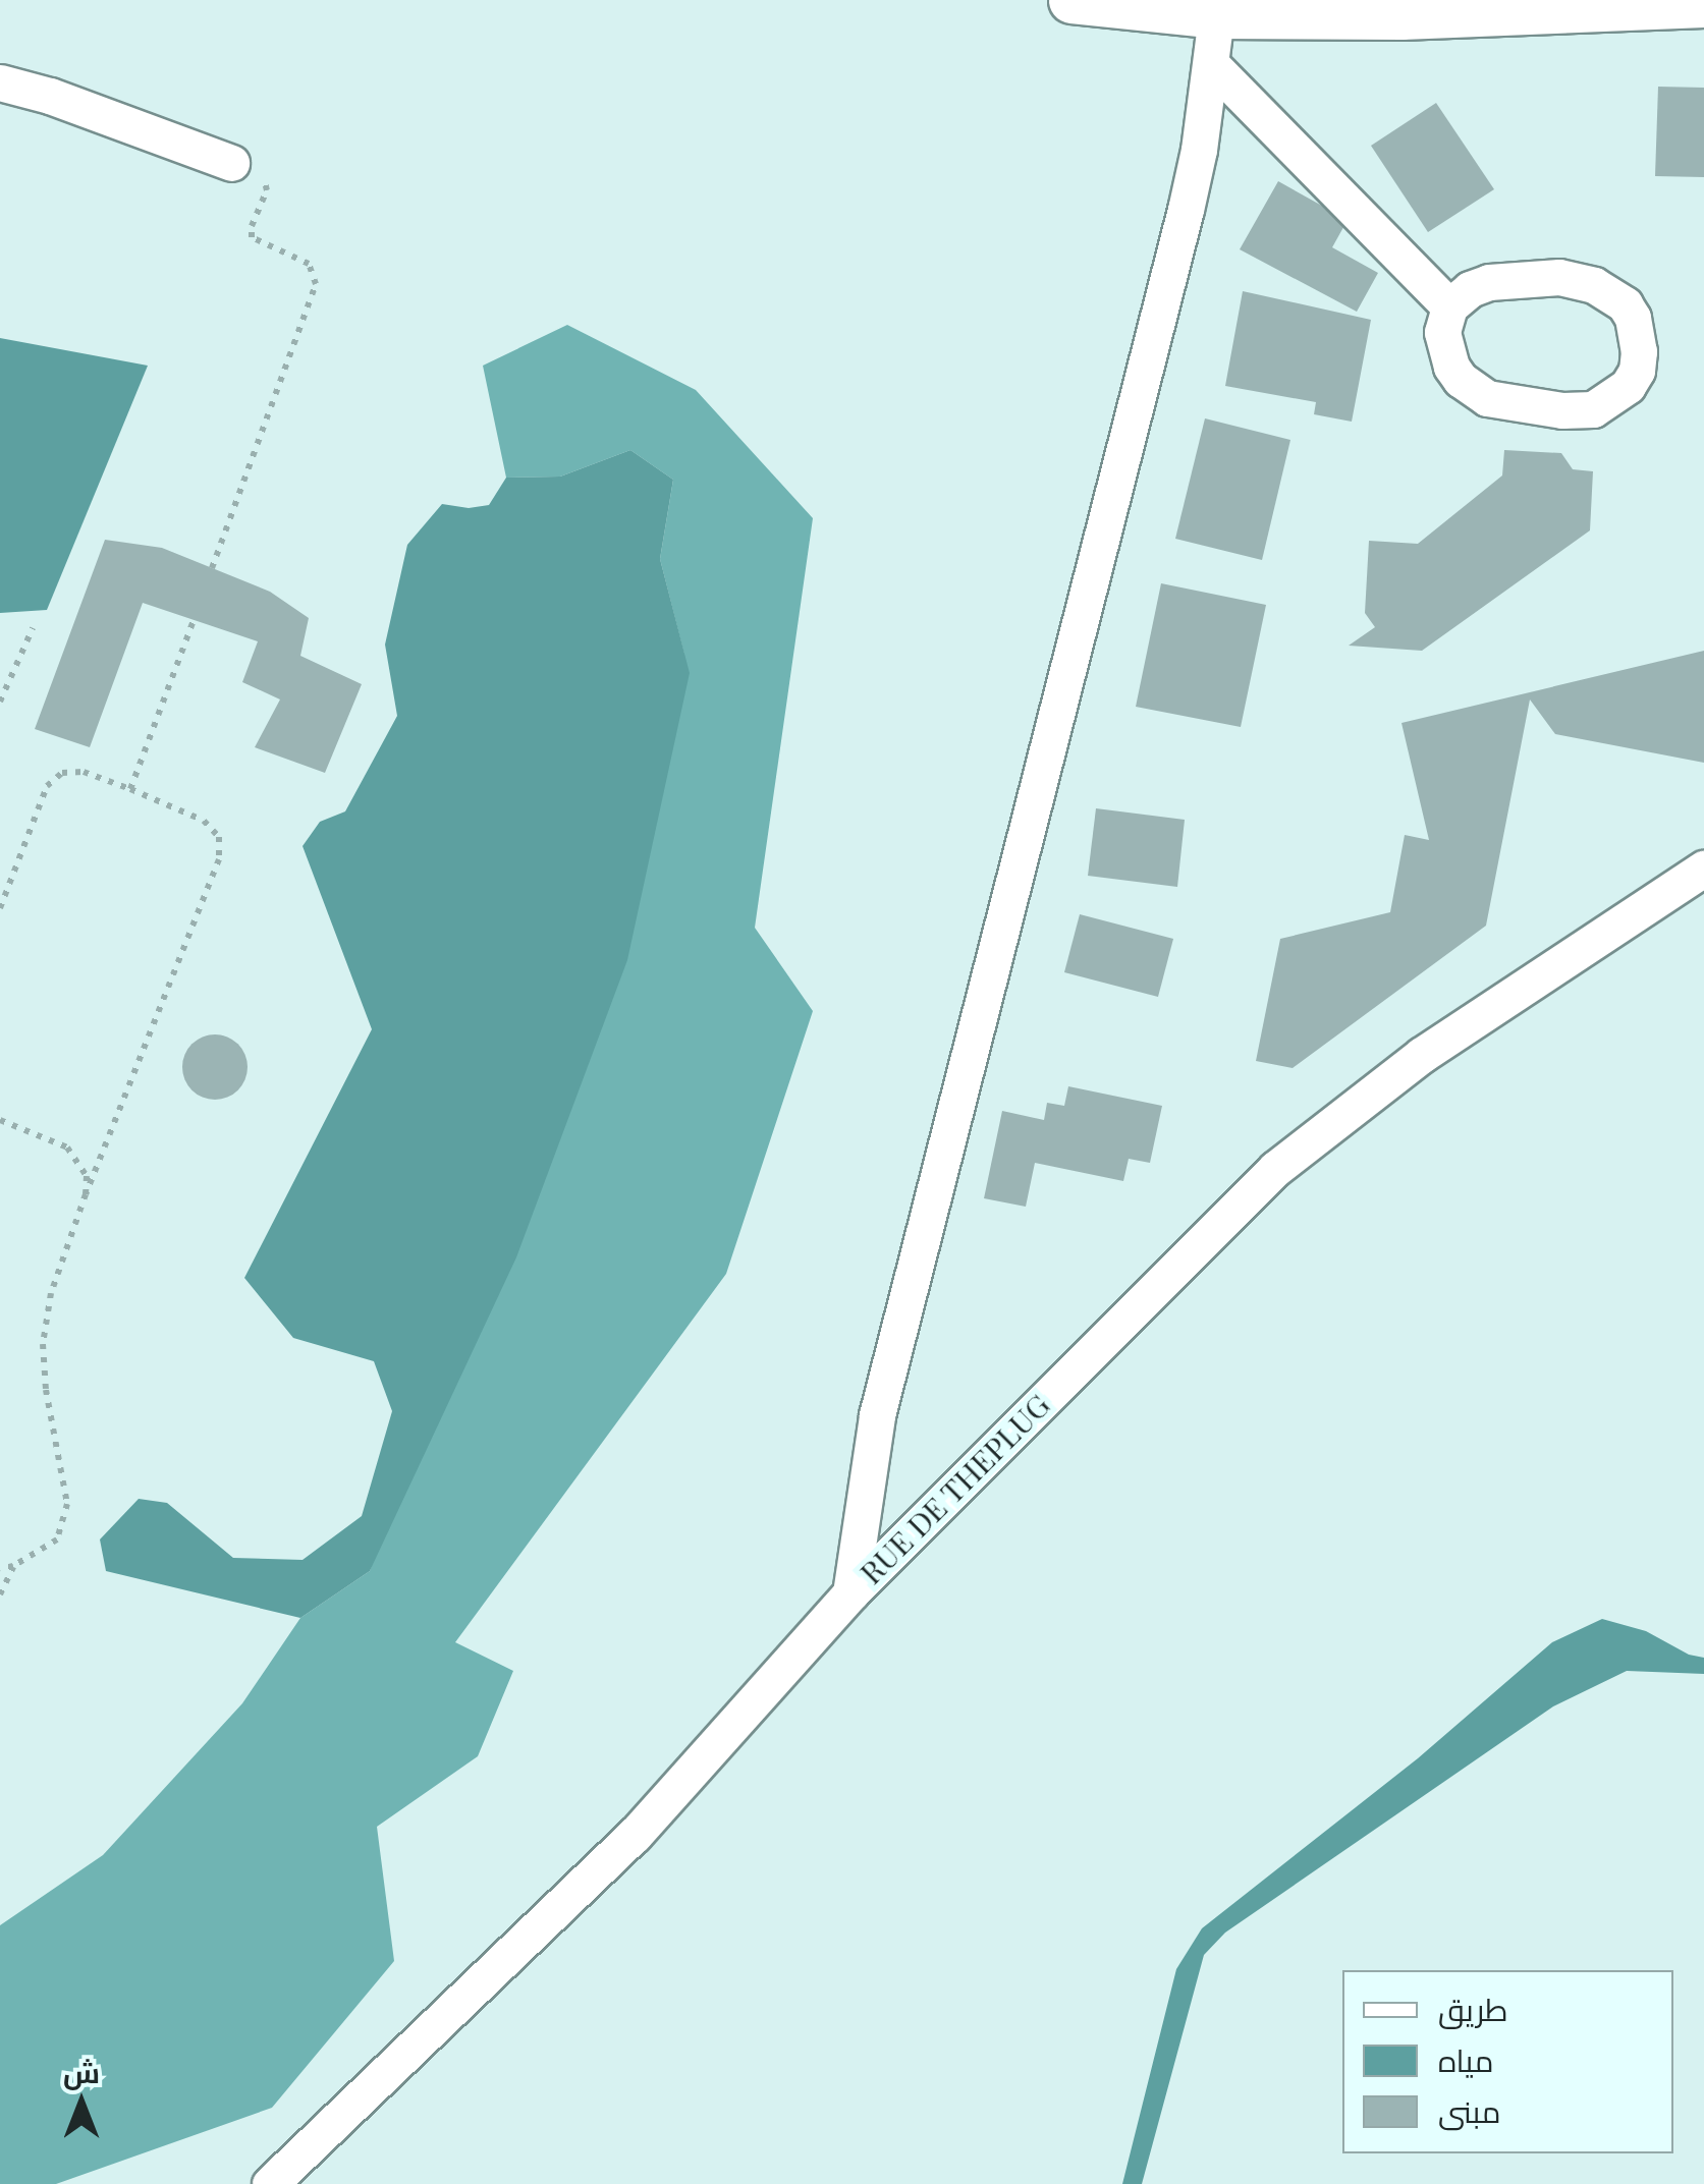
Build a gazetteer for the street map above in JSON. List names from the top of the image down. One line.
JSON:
{"streets":{"street":["RUE DE THEPLUG"]},"legend":["طريق","مياه","مبنى"],"north":"top"}
